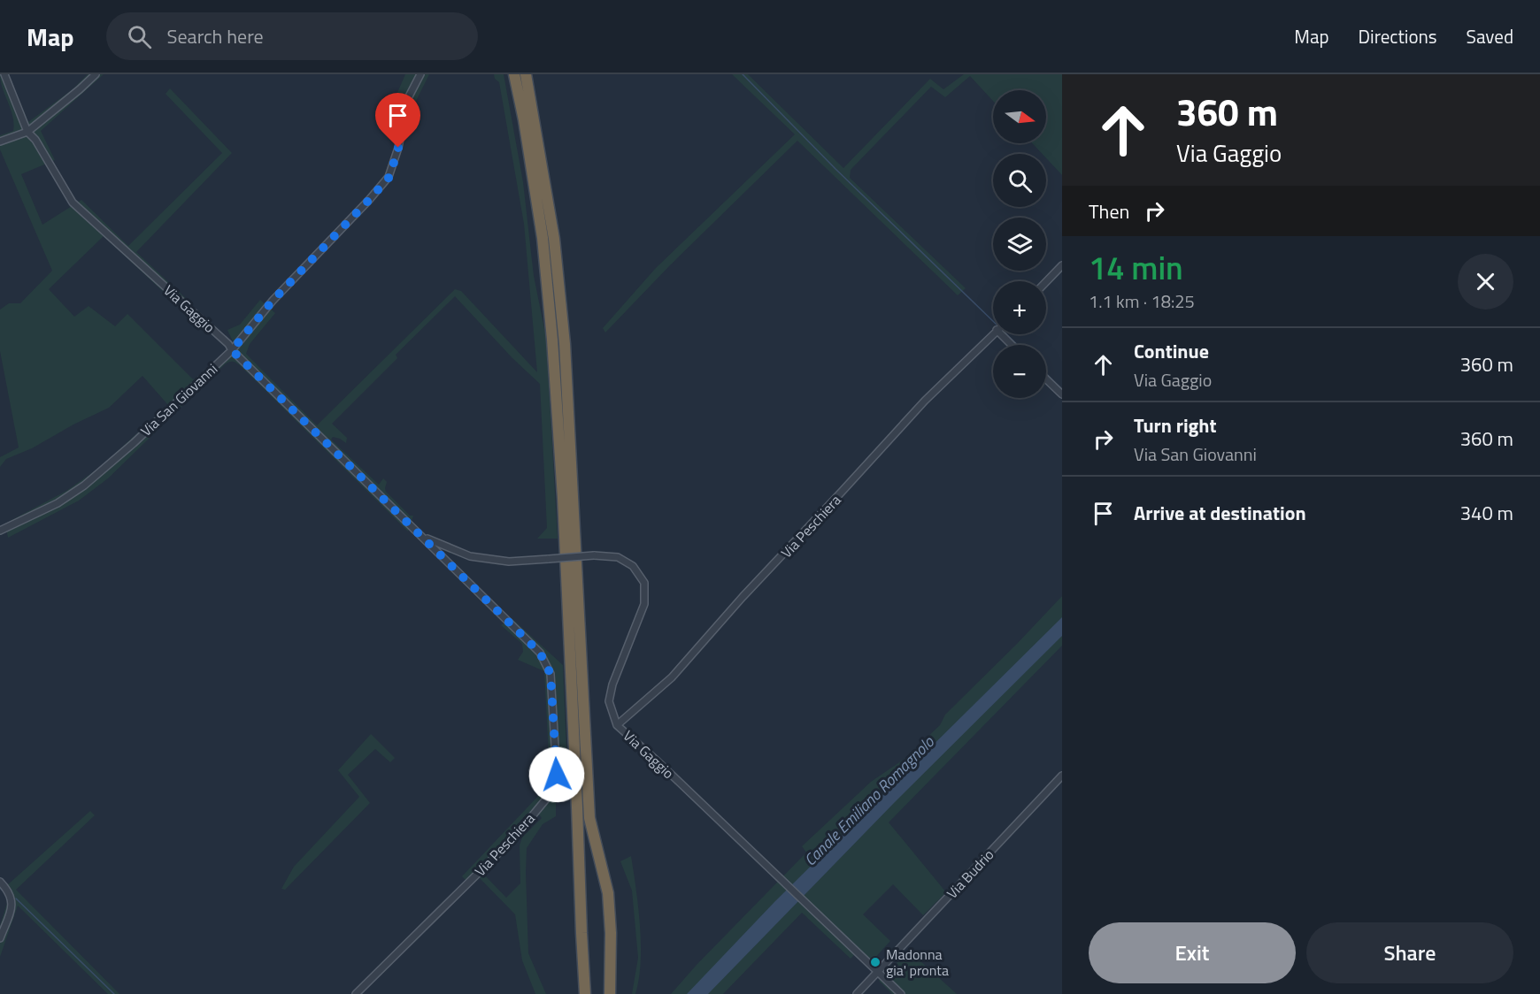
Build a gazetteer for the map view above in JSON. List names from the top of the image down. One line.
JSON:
{"streets":{"street":["Via Gaggio","Via San Giovanni","Via Peschiera","Via Budrio"]},"crossings":[["Via Gaggio","Via San Giovanni"],["Via Gaggio","Via Peschiera"],["Via Gaggio","Via Budrio"]],"water":["Canale Emiliano Romagnolo"],"places":["Madonna gia' pronta"],"north":"right","page":{"header":"Map","search":"Search here","nav":["Map","Directions","Saved"],"turn":["360 m","Via Gaggio"],"map_buttons":["+","−"],"then":"Then","heading":["14 min","1.1 km · 18:25"],"list":[{"name":"Continue","note":"Via Gaggio","value":"360 m"},{"name":"Turn right","note":"Via San Giovanni","value":"360 m"},{"name":"Arrive at destination","value":"340 m"}],"buttons":["Exit","Share"]}}
